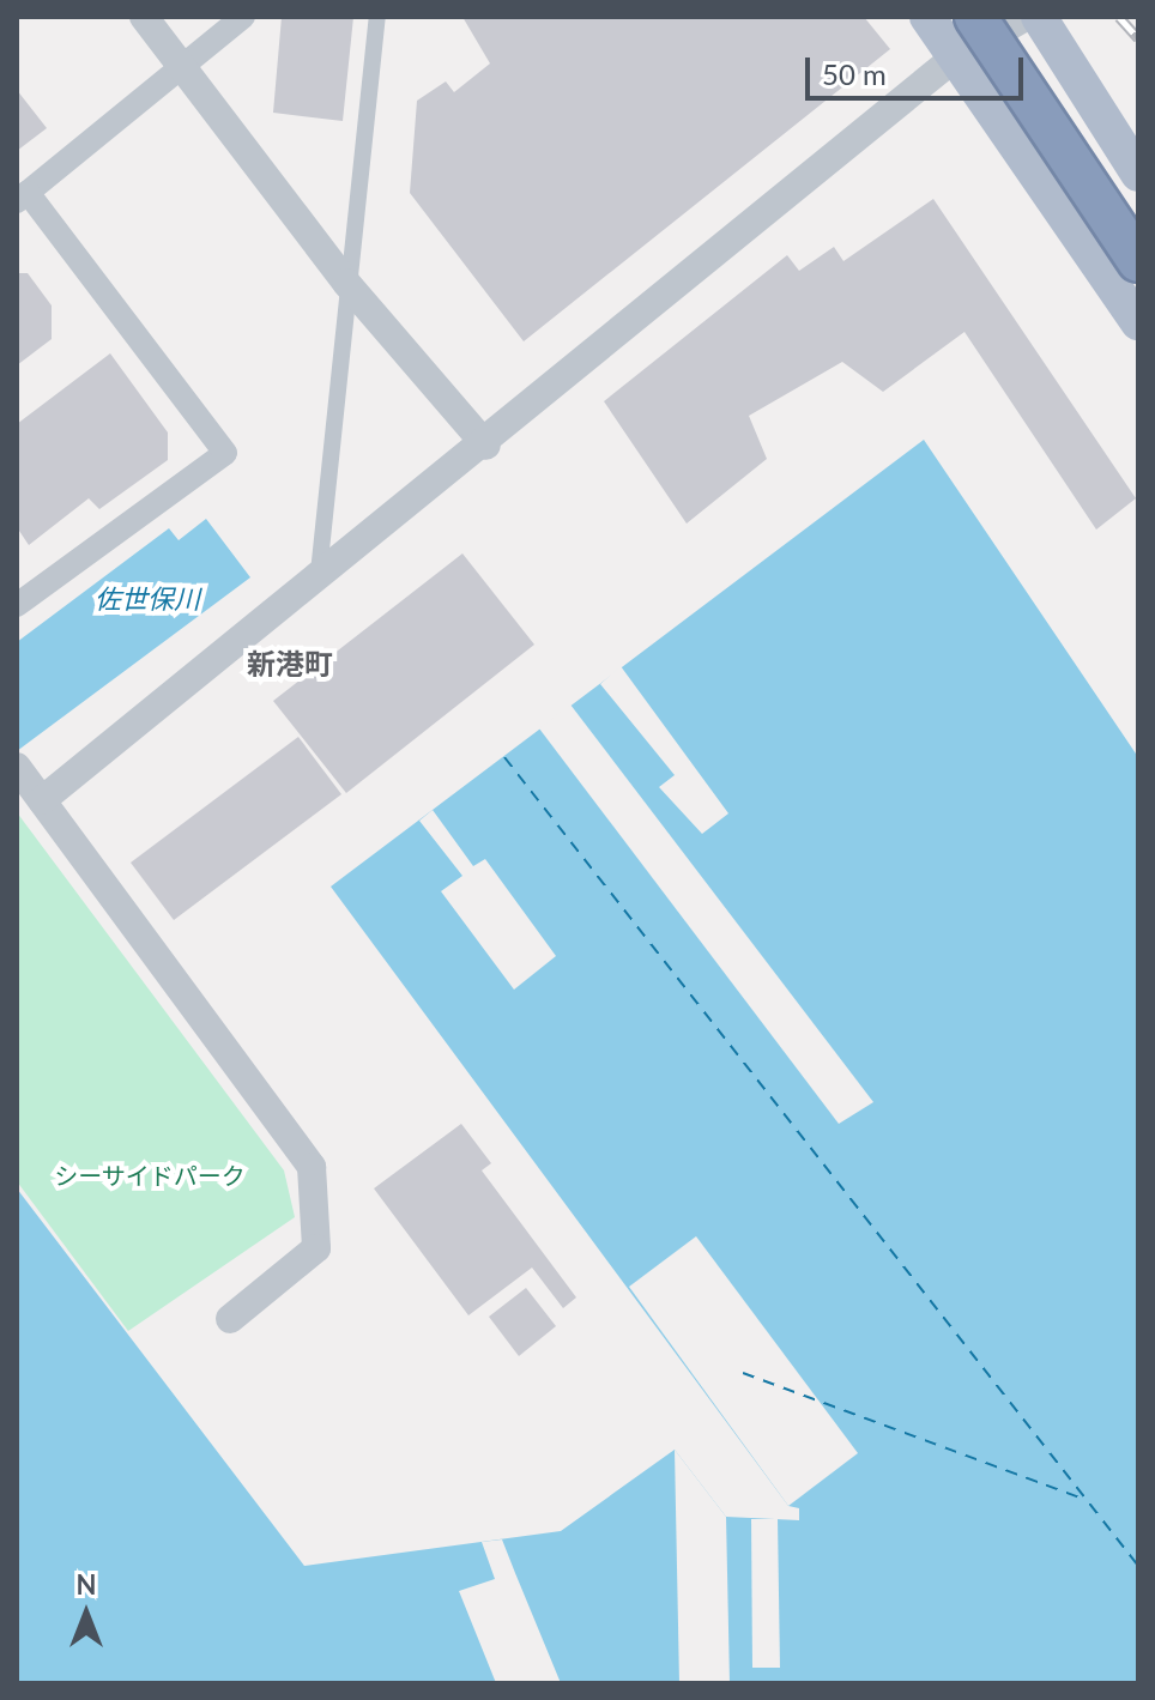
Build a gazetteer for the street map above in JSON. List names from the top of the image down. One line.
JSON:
{"districts":["新港町"],"water":["佐世保川"],"parks":["シーサイドパーク"],"scale_bar":"50 m","north":"top"}
